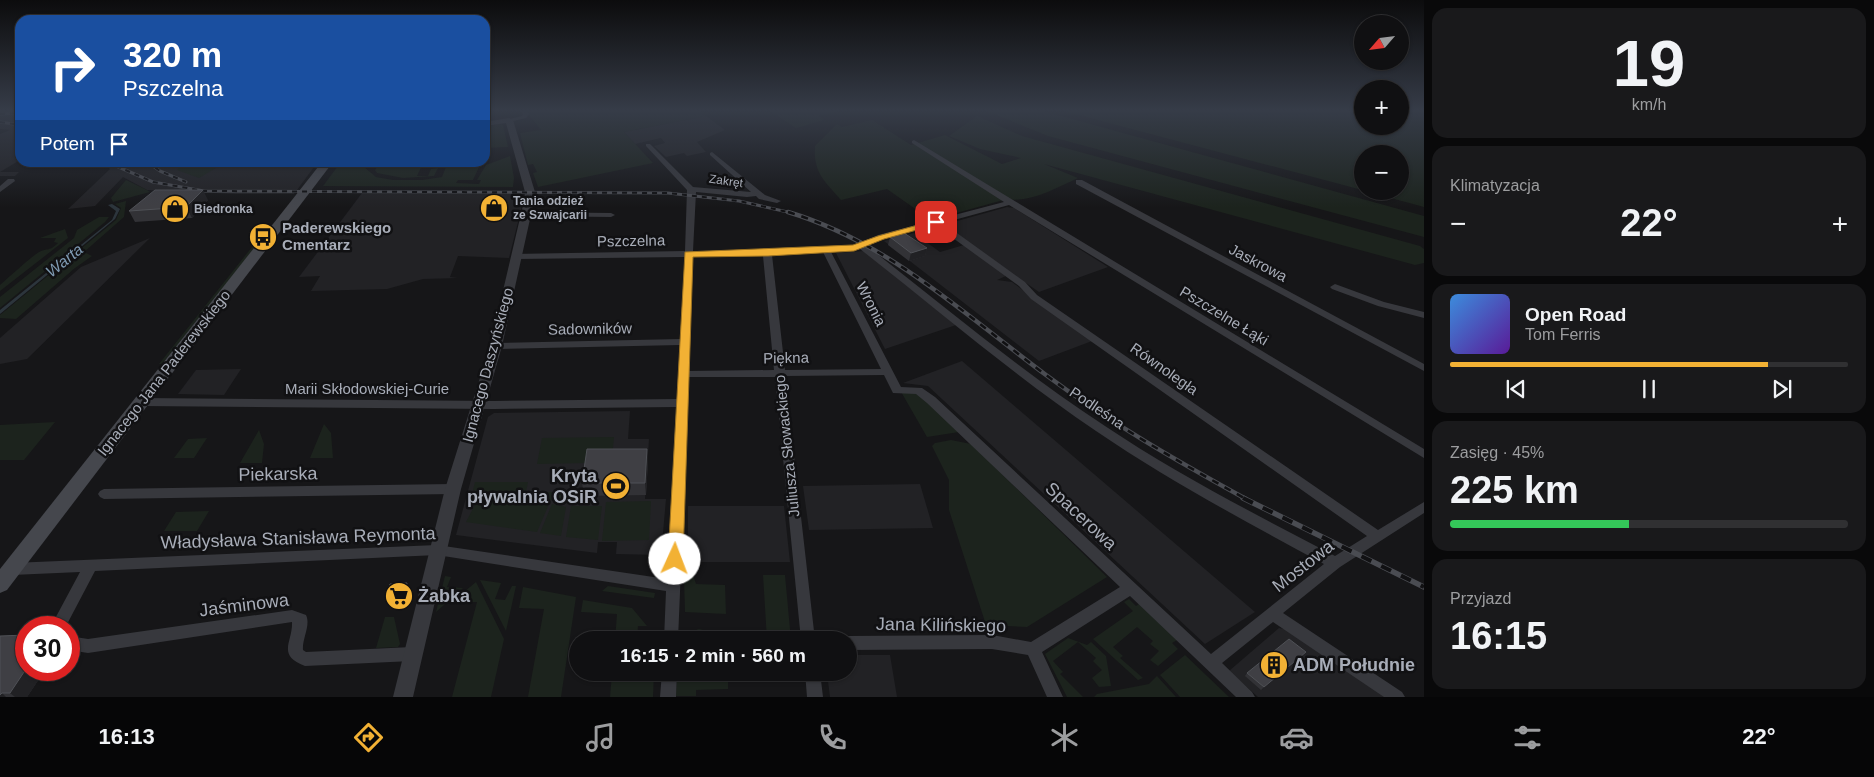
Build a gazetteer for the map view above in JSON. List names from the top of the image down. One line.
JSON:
{"streets":{"main road":["Ignacego Jana Paderewskiego"],"street":["Zakręt","Pszczelna","Jaskrowa","Wronia","Pszczelne Łąki","Sadowników","Piękna","Ignacego Daszyńskiego","Równoległa","Marii Skłodowskiej-Curie","Podleśna","Juliusza Słowackiego","Piekarska","Spacerowa","Władysława Stanisława Reymonta","Mostowa","Jaśminowa","Jana Kilińskiego"]},"crossings":[["Pszczelna","Wronia"],["Pszczelna","Pszczelne Łąki"],["Pszczelna","Ignacego Daszyńskiego"],["Pszczelna","Równoległa"],["Pszczelna","Podleśna"],["Pszczelna","Juliusza Słowackiego"],["Wronia","Piękna"],["Wronia","Spacerowa"],["Sadowników","Ignacego Daszyńskiego"],["Piękna","Juliusza Słowackiego"],["Piękna","Spacerowa"],["Ignacego Daszyńskiego","Marii Skłodowskiej-Curie"],["Ignacego Daszyńskiego","Piekarska"],["Ignacego Daszyńskiego","Władysława Stanisława Reymonta"],["Ignacego Daszyńskiego","Jaśminowa"],["Równoległa","Mostowa"],["Ignacego Jana Paderewskiego","Marii Skłodowskiej-Curie"],["Ignacego Jana Paderewskiego","Władysława Stanisława Reymonta"],["Podleśna","Mostowa"],["Spacerowa","Mostowa"]],"water":["Warta"],"places":{"shop":["Tania odzież ze Szwajcarii","Biedronka"],"bus stop":["Paderewskiego Cmentarz"],"sports":["Kryta pływalnia OSiR"],"supermarket":["Żabka"],"building":["ADM Południe"]},"north":"bottom left","page":{"tile":[["19","km/h"],"Klimatyzacja",["Zasięg · 45%","225 km"],["Przyjazd","16:15"]],"map_buttons":["+","−"],"turn":["320 m","Pszczelna"],"then":"Potem","heat":["−","22°","+"],"song":["Open Road","Tom Ferris"],"limit":"30","trip":"16:15 · 2 min · 560 m","tabs":["16:13","22°"]}}
